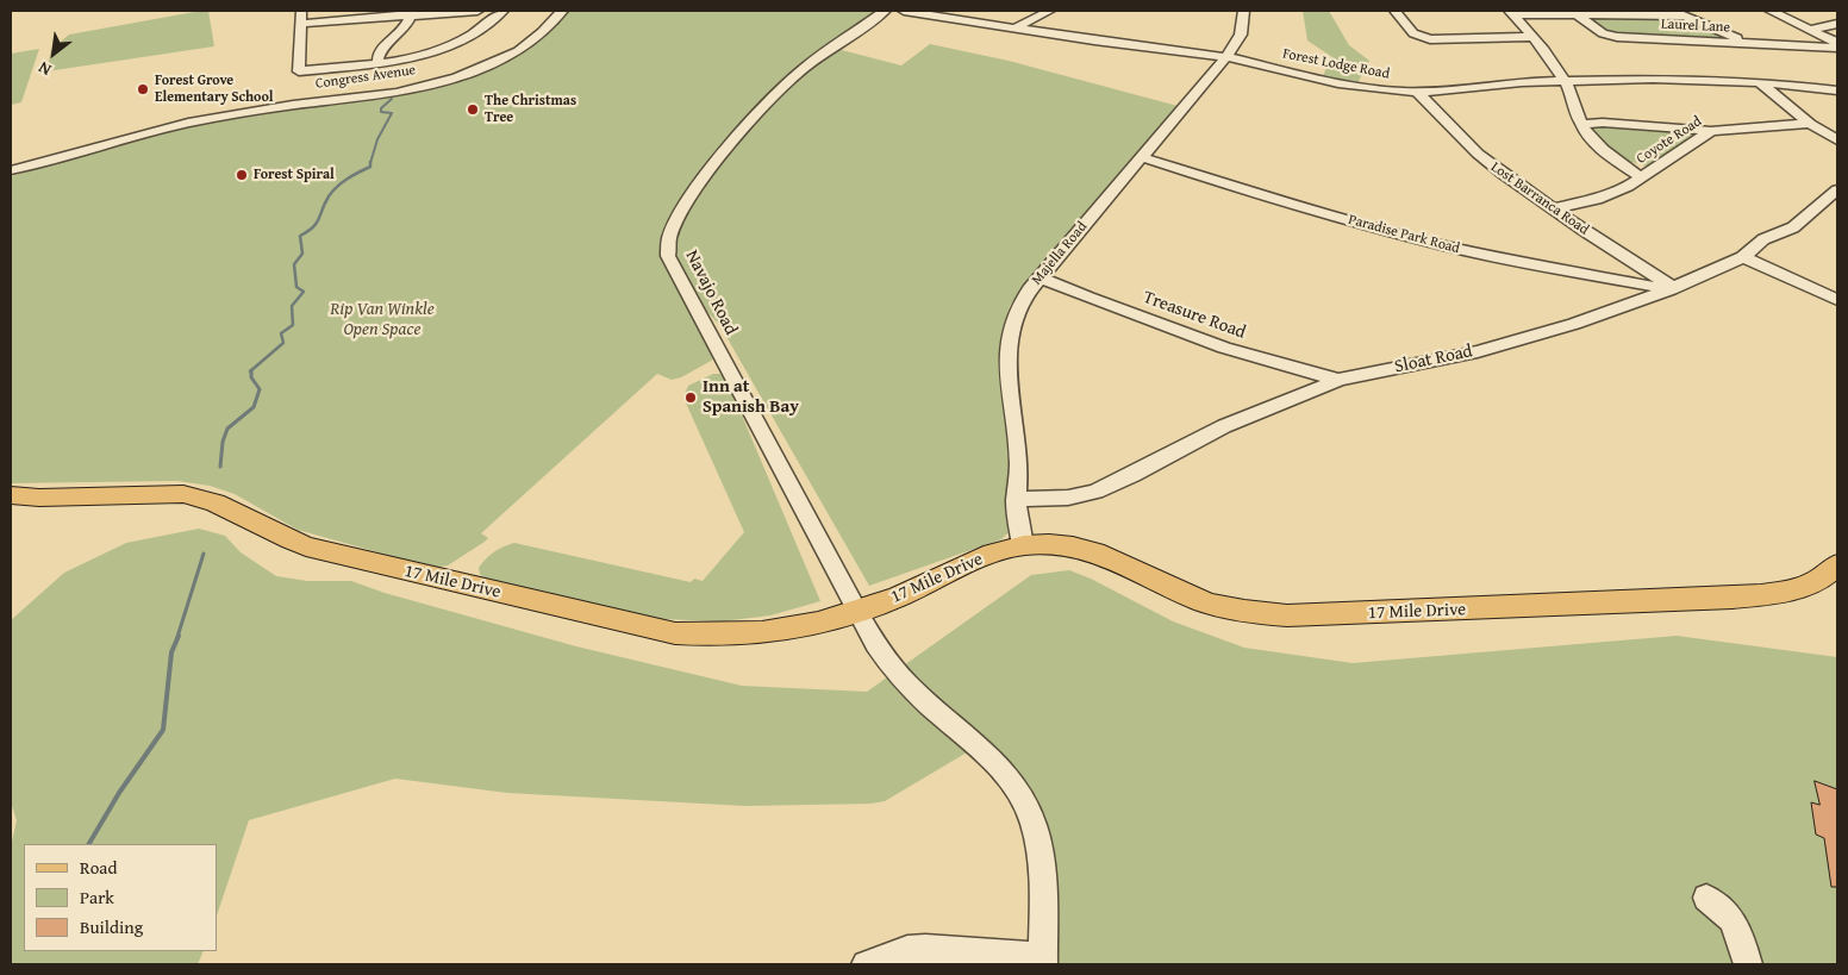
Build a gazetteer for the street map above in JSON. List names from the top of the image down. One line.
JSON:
{"streets":{"main road":["17 Mile Drive"],"street":["Laurel Lane","Forest Lodge Road","Congress Avenue","Coyote Road","Lost Barranca Road","Paradise Park Road","Majella Road","Navajo Road","Treasure Road","Sloat Road"]},"crossings":[["Forest Lodge Road","Lost Barranca Road"],["Forest Lodge Road","Majella Road"],["Coyote Road","Lost Barranca Road"],["Lost Barranca Road","Paradise Park Road"],["Lost Barranca Road","Sloat Road"],["Paradise Park Road","Majella Road"],["Paradise Park Road","Sloat Road"],["Majella Road","Treasure Road"],["Majella Road","Sloat Road"],["Majella Road","17 Mile Drive"],["Navajo Road","17 Mile Drive"],["Treasure Road","Sloat Road"]],"parks":["Rip Van Winkle Open Space"],"places":["Forest Grove Elementary School","The Christmas Tree","Forest Spiral","Inn at Spanish Bay"],"legend":["Road","Park","Building"],"north":"bottom left"}
